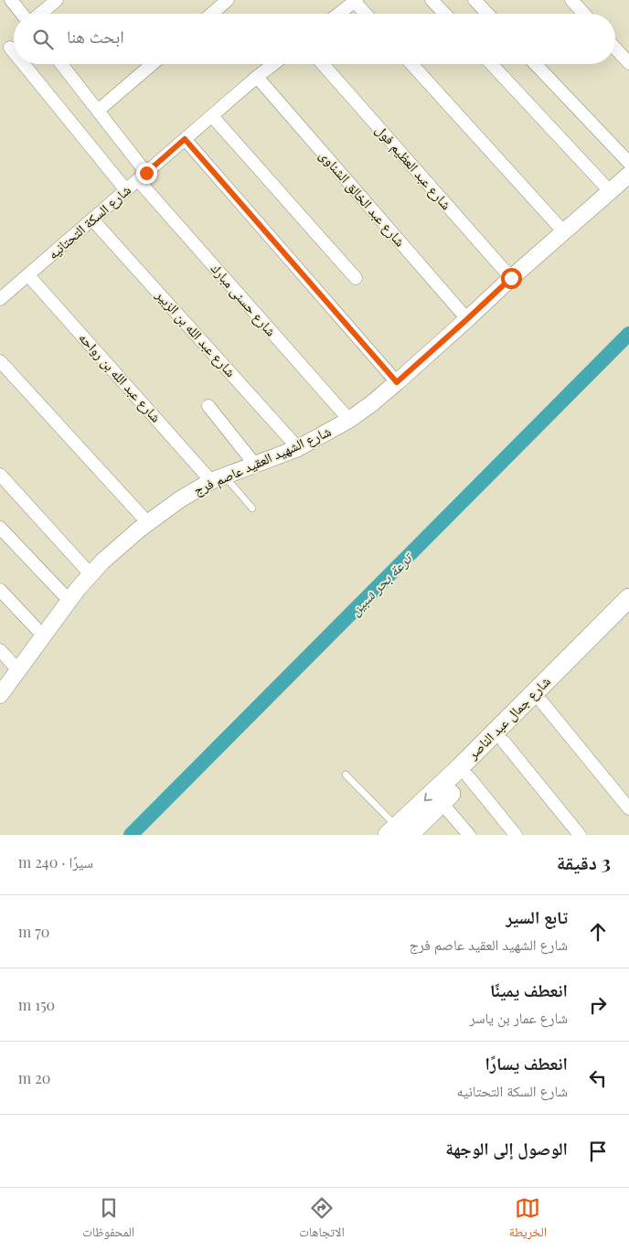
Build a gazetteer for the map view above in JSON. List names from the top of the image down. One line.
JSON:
{"streets":{"main road":["شارع جمال عبد الناصر"],"street":["شارع عبد العظيم فول","شارع عبد الخالق الشناوى","شارع السكة التحتانيه","شارع حسنى مبارك","شارع عبد الله بن الزبير","شارع عبد الله بن رواحه","شارع الشهيد العقيد عاصم فرج"]},"crossings":[["شارع عبد العظيم فول","شارع الشهيد العقيد عاصم فرج"],["شارع عبد الخالق الشناوى","شارع السكة التحتانيه"],["شارع عبد الخالق الشناوى","شارع الشهيد العقيد عاصم فرج"],["شارع السكة التحتانيه","شارع حسنى مبارك"],["شارع السكة التحتانيه","شارع عبد الله بن الزبير"],["شارع السكة التحتانيه","شارع عبد الله بن رواحه"],["شارع حسنى مبارك","شارع الشهيد العقيد عاصم فرج"],["شارع عبد الله بن الزبير","شارع الشهيد العقيد عاصم فرج"],["شارع عبد الله بن رواحه","شارع الشهيد العقيد عاصم فرج"]],"water":["ترعة بحر شبين"],"page":{"search":"ابحث هنا","heading":["3 دقيقة","سيرًا · 240 m"],"list":[["تابع السير","شارع الشهيد العقيد عاصم فرج","70 m"],["انعطف يمينًا","شارع عمار بن ياسر","150 m"],["انعطف يسارًا","شارع السكة التحتانيه","20 m"],"الوصول إلى الوجهة"],"nav":["الخريطة","الاتجاهات","المحفوظات"]}}
